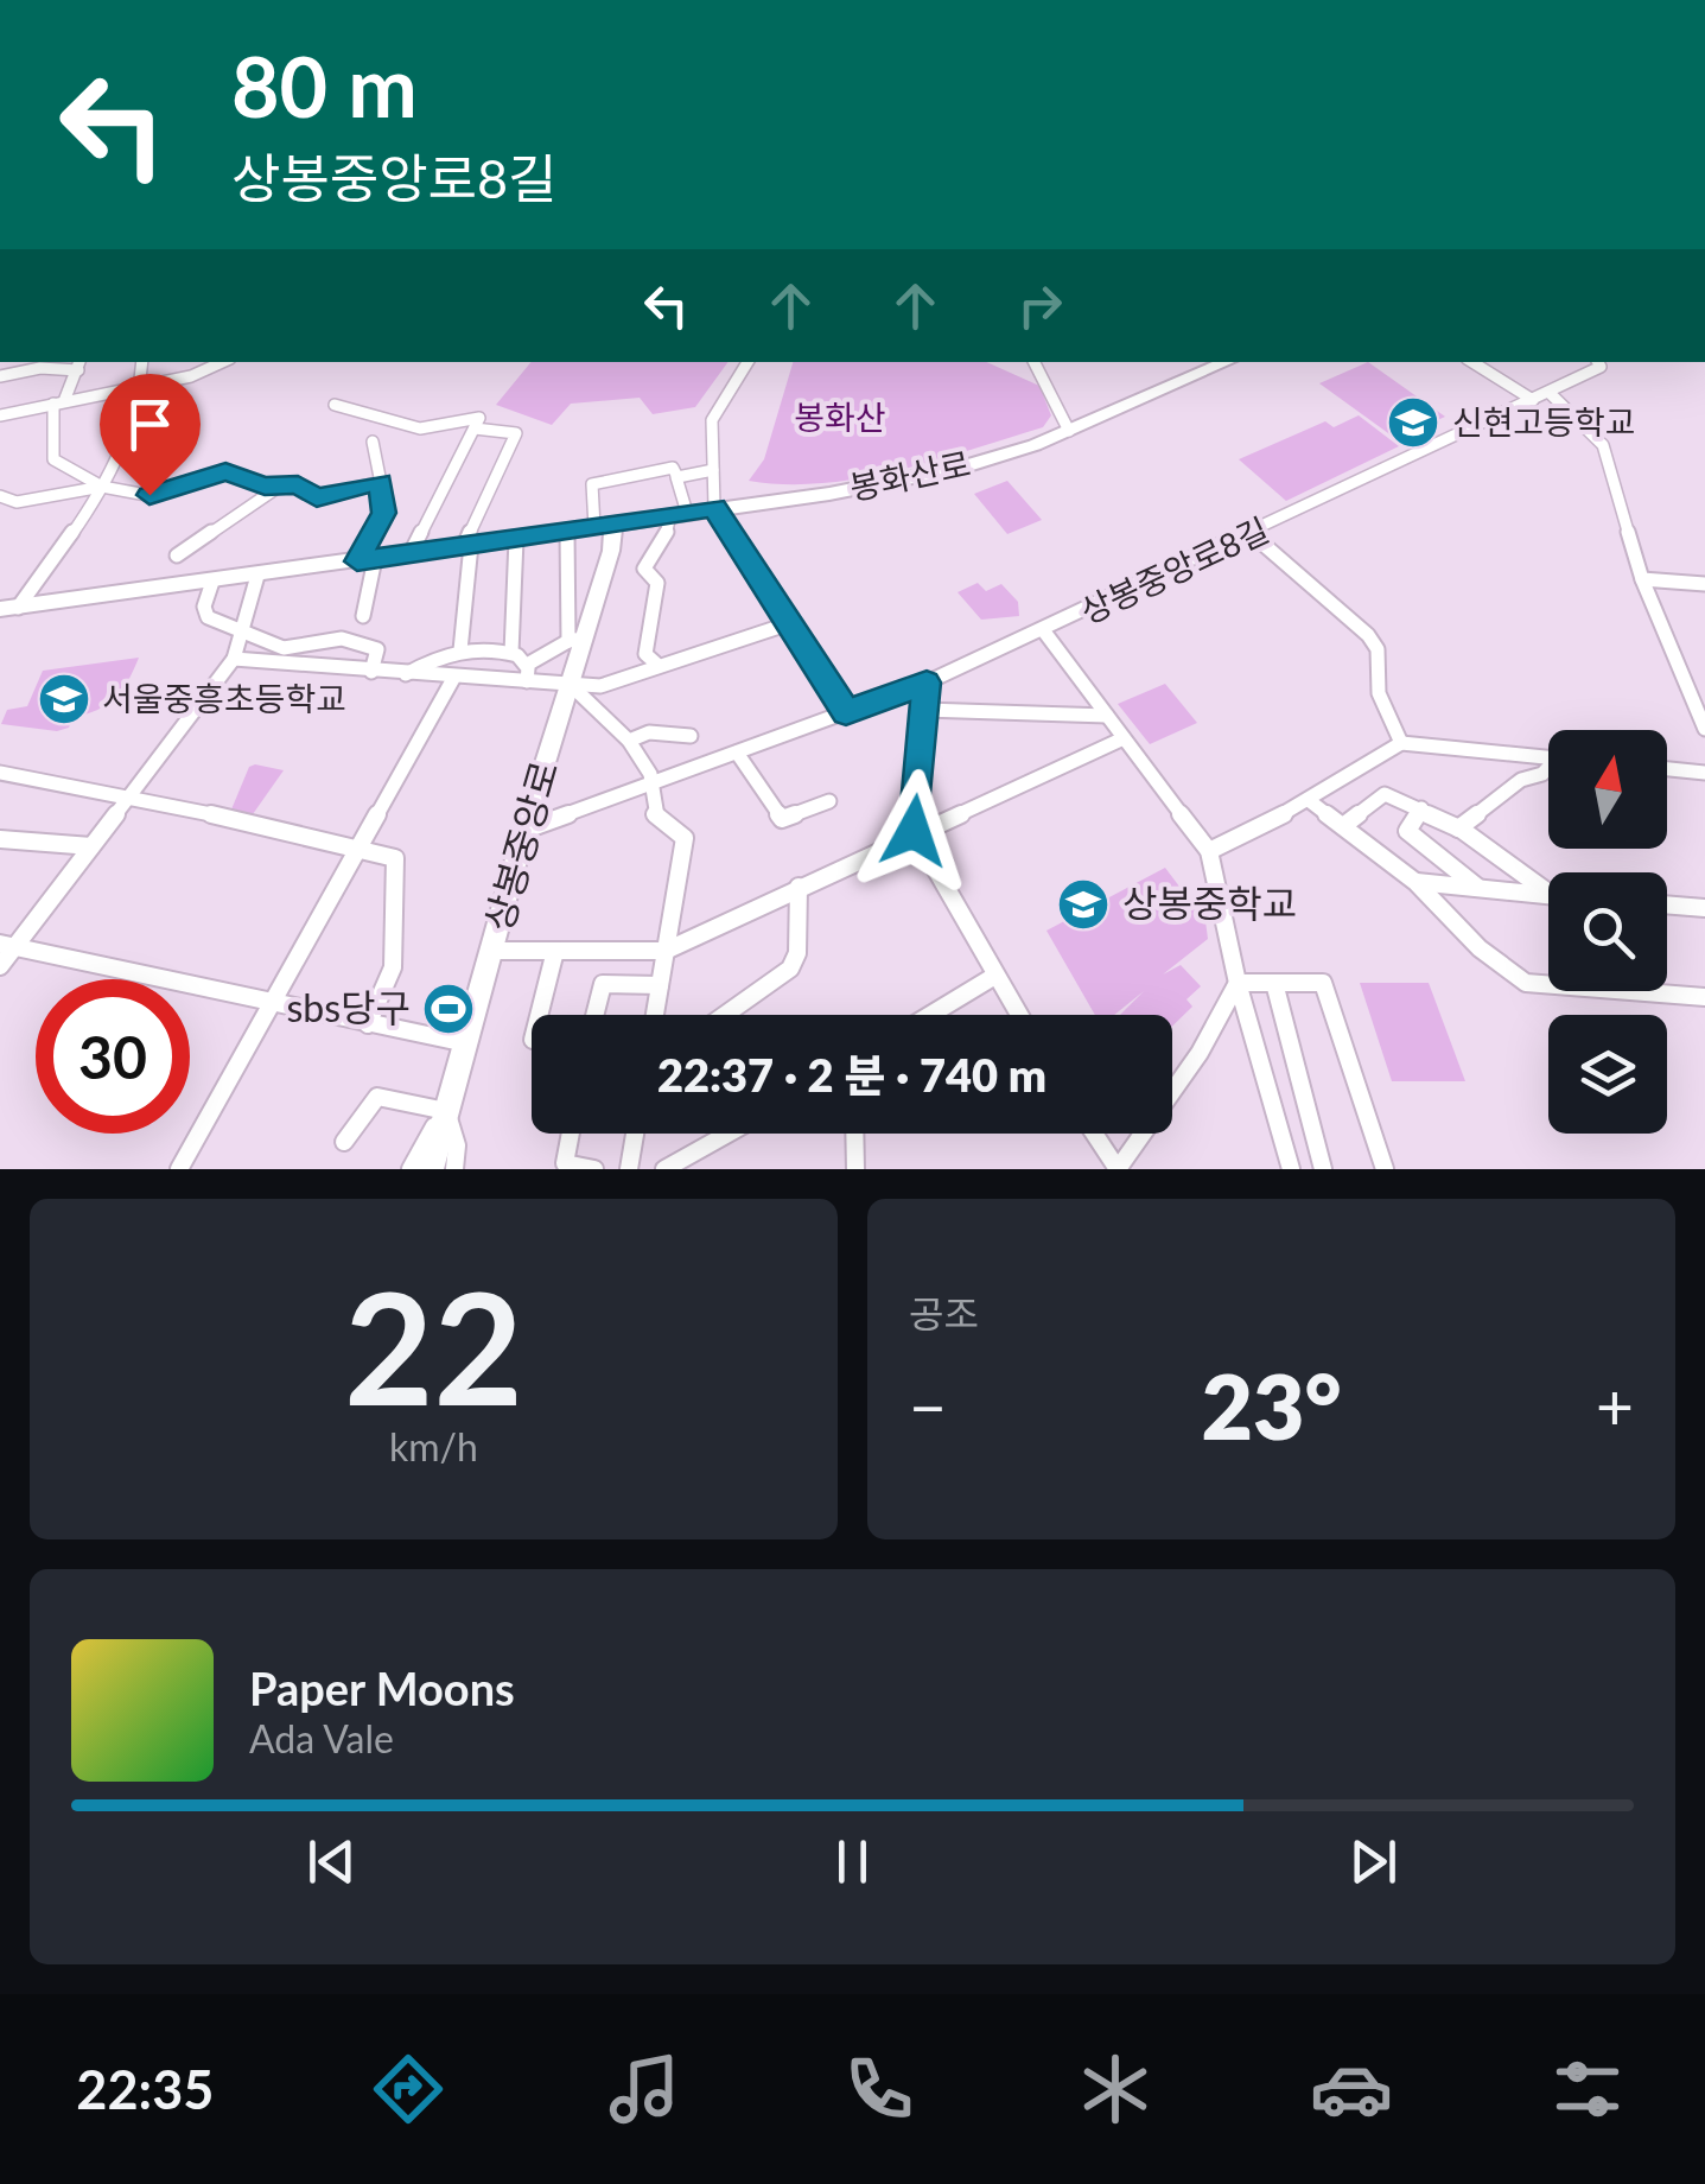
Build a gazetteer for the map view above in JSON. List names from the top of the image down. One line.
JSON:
{"streets":{"main road":["봉화산로","상봉중앙로"],"street":["상봉중앙로8길"]},"crossings":[["봉화산로","상봉중앙로"],["상봉중앙로8길","상봉중앙로"]],"parks":["봉화산"],"places":{"school or university":["신현고등학교","서울중흥초등학교","상봉중학교"],"sports":["sbs당구"]},"north":"top","page":{"turn":["80 m","상봉중앙로8길"],"limit":"30","trip":"22:37 · 2 분 · 740 m","tile":[["22","km/h"],"공조"],"heat":["−","23°","+"],"song":["Paper Moons","Ada Vale"],"tabs":"22:35"}}
